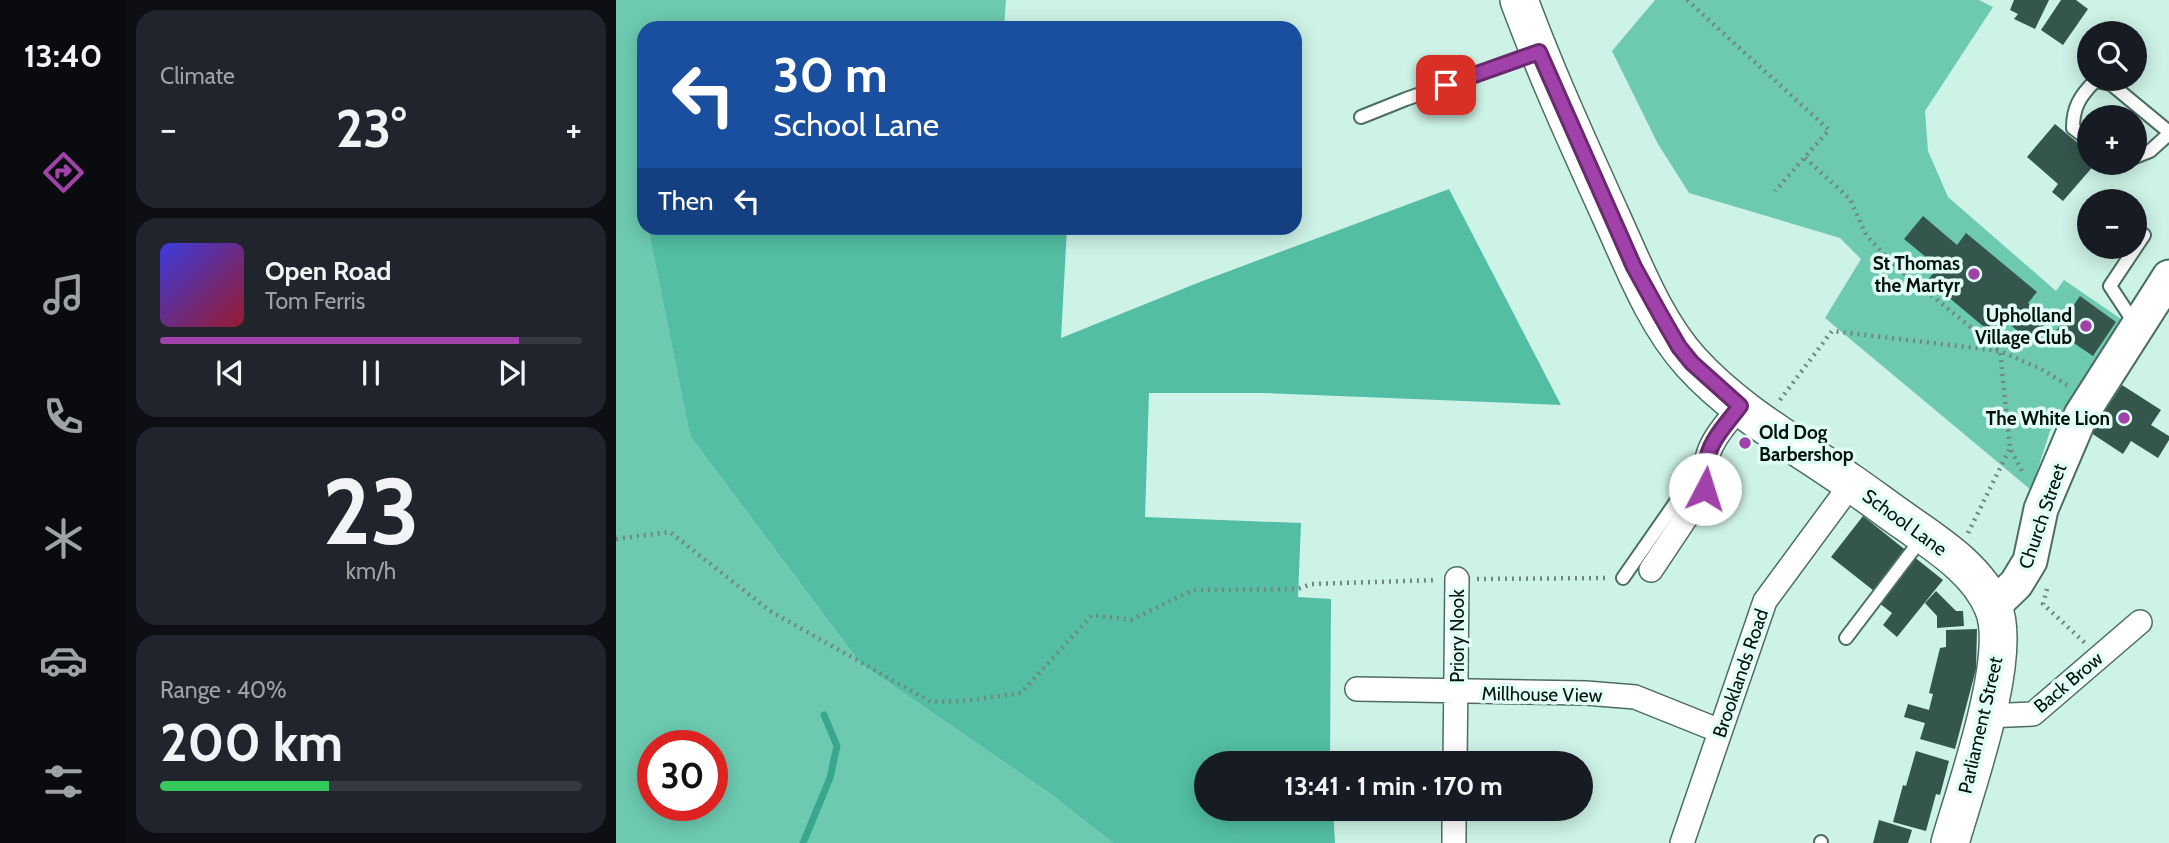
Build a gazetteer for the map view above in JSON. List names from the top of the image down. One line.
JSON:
{"streets":{"main road":["School Lane","Parliament Street"],"street":["Church Street","Priory Nook","Brooklands Road","Back Brow","Millhouse View"]},"crossings":[["Church Street","School Lane"],["Church Street","Parliament Street"],["School Lane","Brooklands Road"],["School Lane","Parliament Street"],["Priory Nook","Millhouse View"],["Brooklands Road","Millhouse View"],["Back Brow","Parliament Street"]],"places":["St Thomas the Martyr","Upholland Village Club","The White Lion","Old Dog Barbershop"],"page":{"tabs":"13:40","tile":["Climate",["23","km/h"],["Range · 40%","200 km"]],"map_buttons":["+","−"],"turn":["30 m","School Lane"],"heat":["−","23°","+"],"then":"Then","song":["Open Road","Tom Ferris"],"limit":"30","trip":"13:41 · 1 min · 170 m"}}
